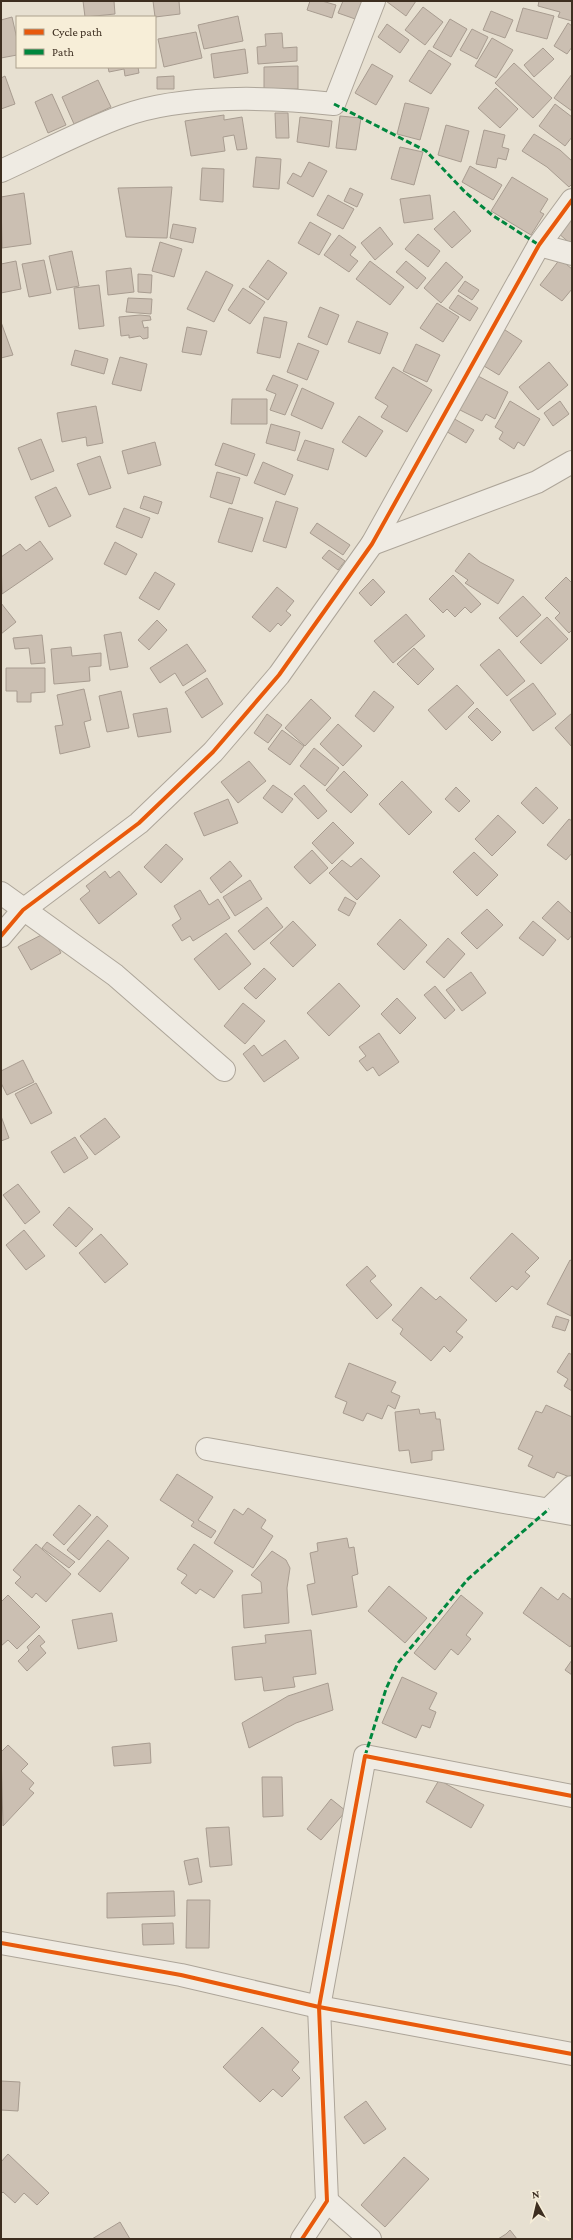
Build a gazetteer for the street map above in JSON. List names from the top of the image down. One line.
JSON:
{"legend":["Cycle path","Path"],"north":"top"}
